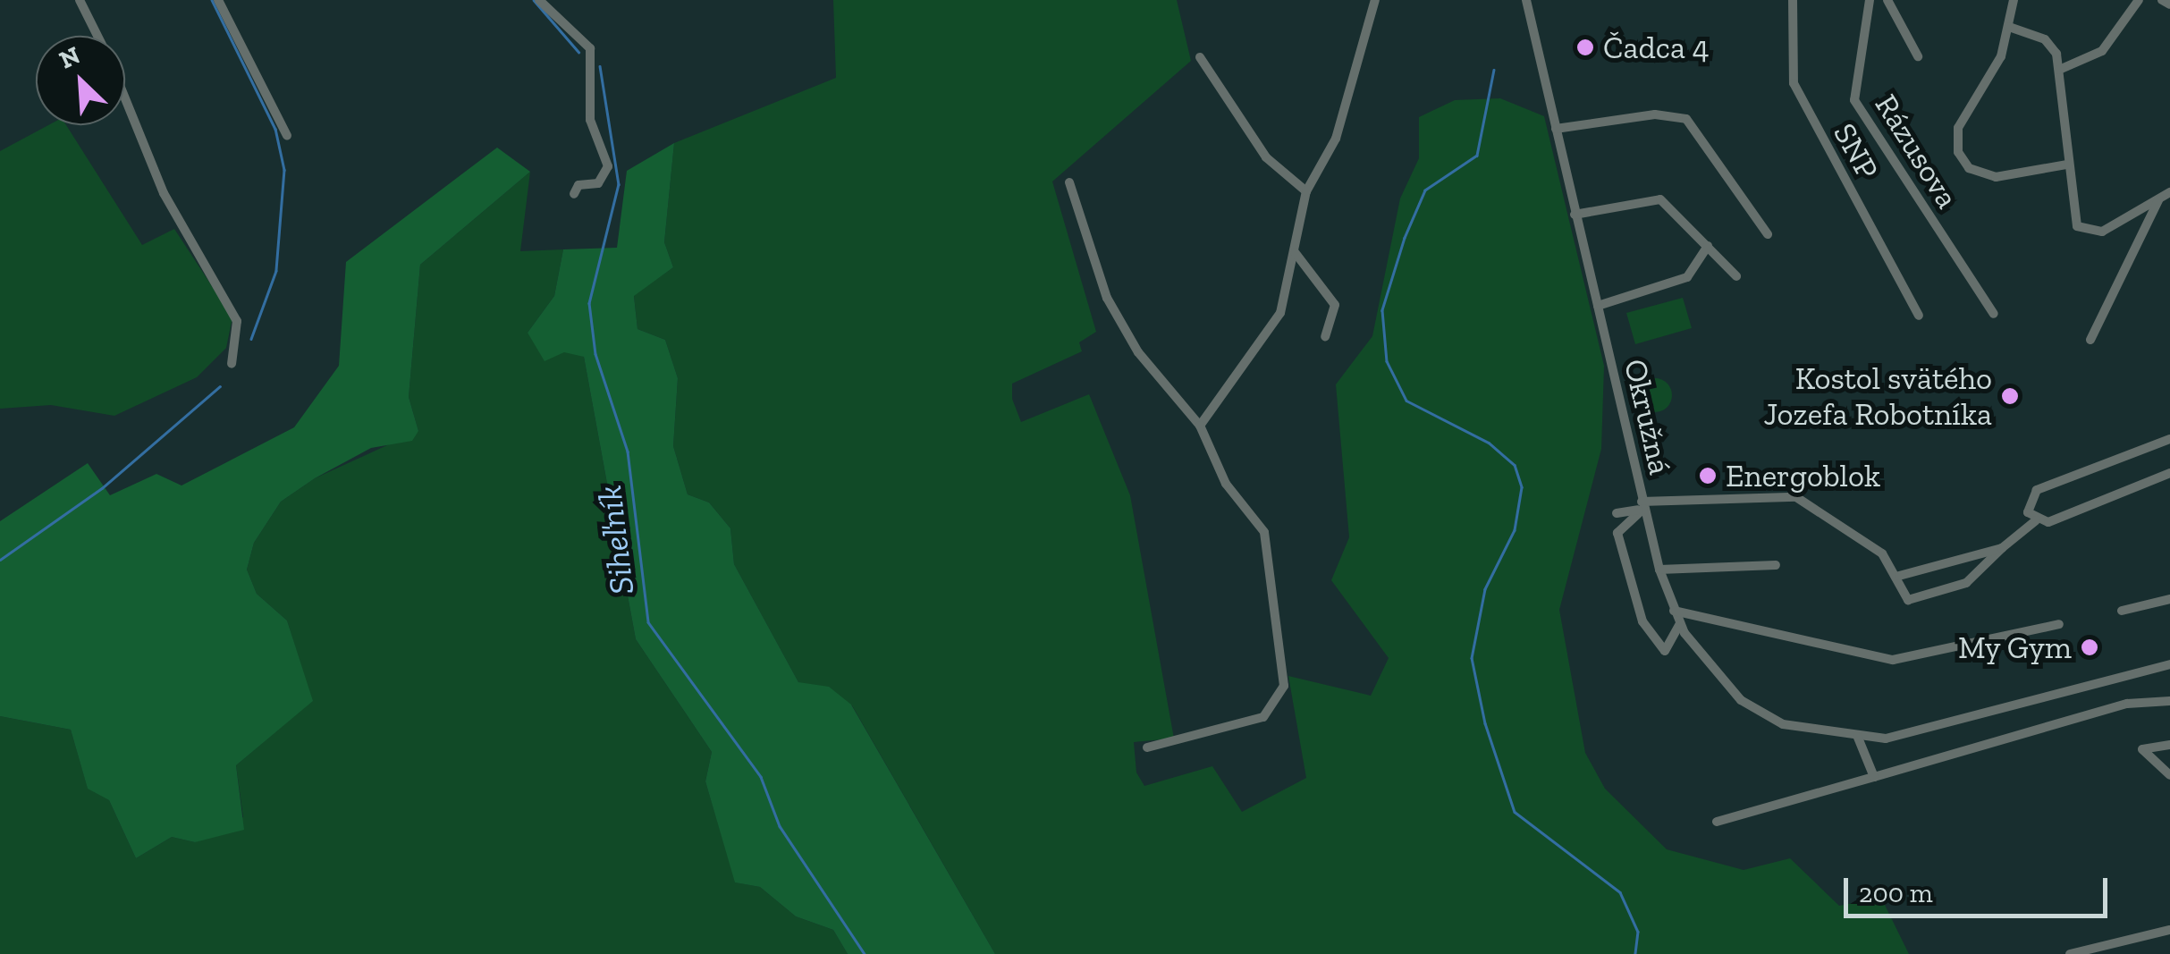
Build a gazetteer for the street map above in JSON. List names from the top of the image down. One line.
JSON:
{"streets":{"street":["SNP","Rázusova","Okružná"]},"water":["Siheľník"],"places":["Čadca 4","Kostol svätého Jozefa Robotníka","Energoblok","My Gym"],"scale_bar":"200 m","north":"top left"}
